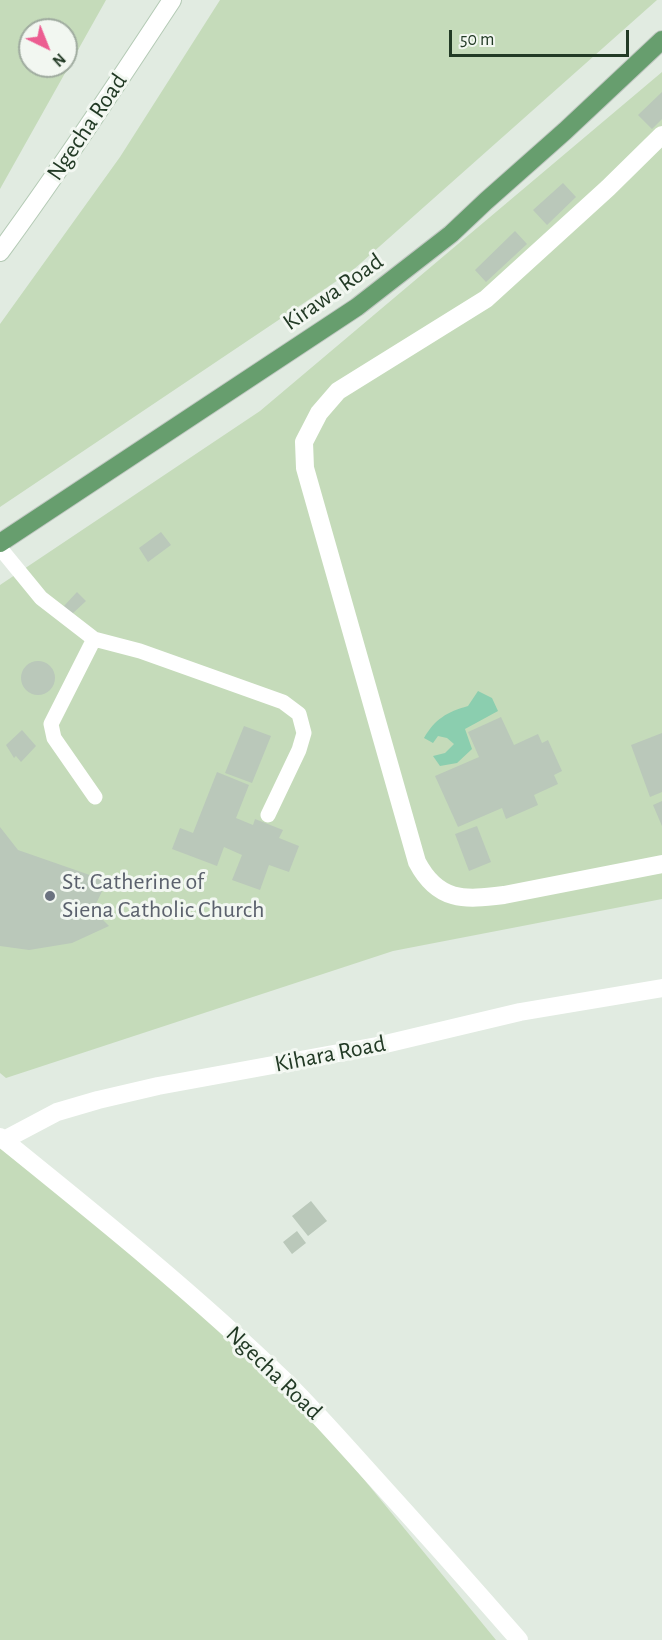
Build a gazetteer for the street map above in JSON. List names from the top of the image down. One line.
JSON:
{"streets":{"main road":["Kirawa Road"],"street":["Ngecha Road","Kihara Road"]},"crossings":[["Ngecha Road","Kihara Road"]],"places":["St. Catherine of Siena Catholic Church"],"scale_bar":"50 m","north":"bottom right"}
